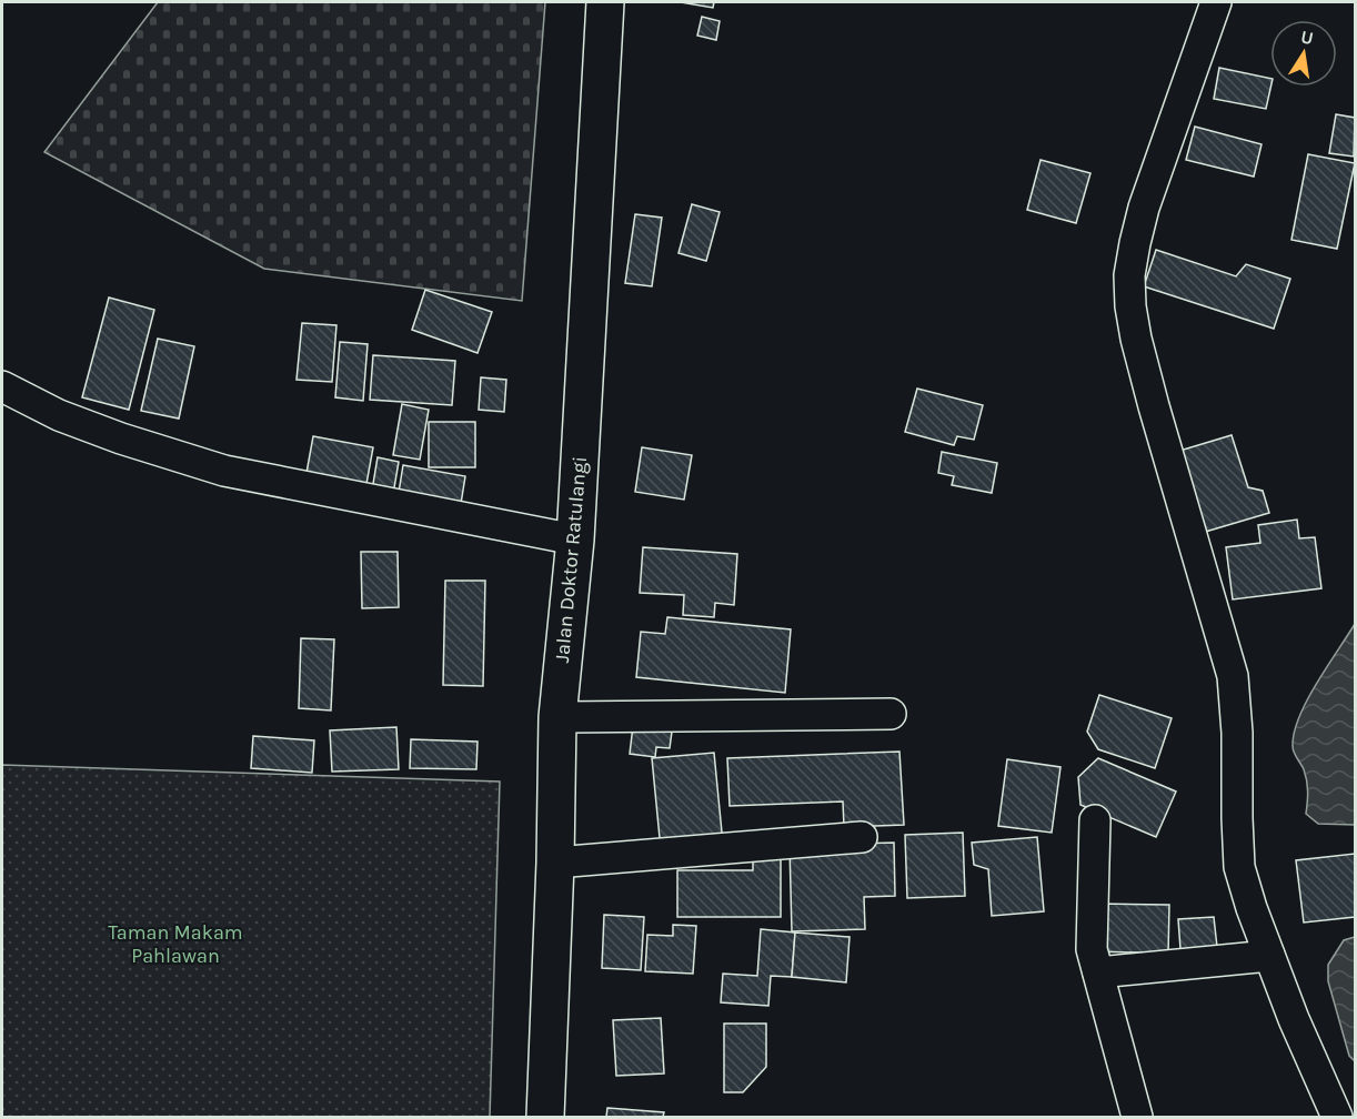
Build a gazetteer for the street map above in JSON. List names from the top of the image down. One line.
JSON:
{"streets":{"highway":["Jalan Doktor Ratulangi"]},"parks":["Taman Makam Pahlawan"],"north":"top"}
